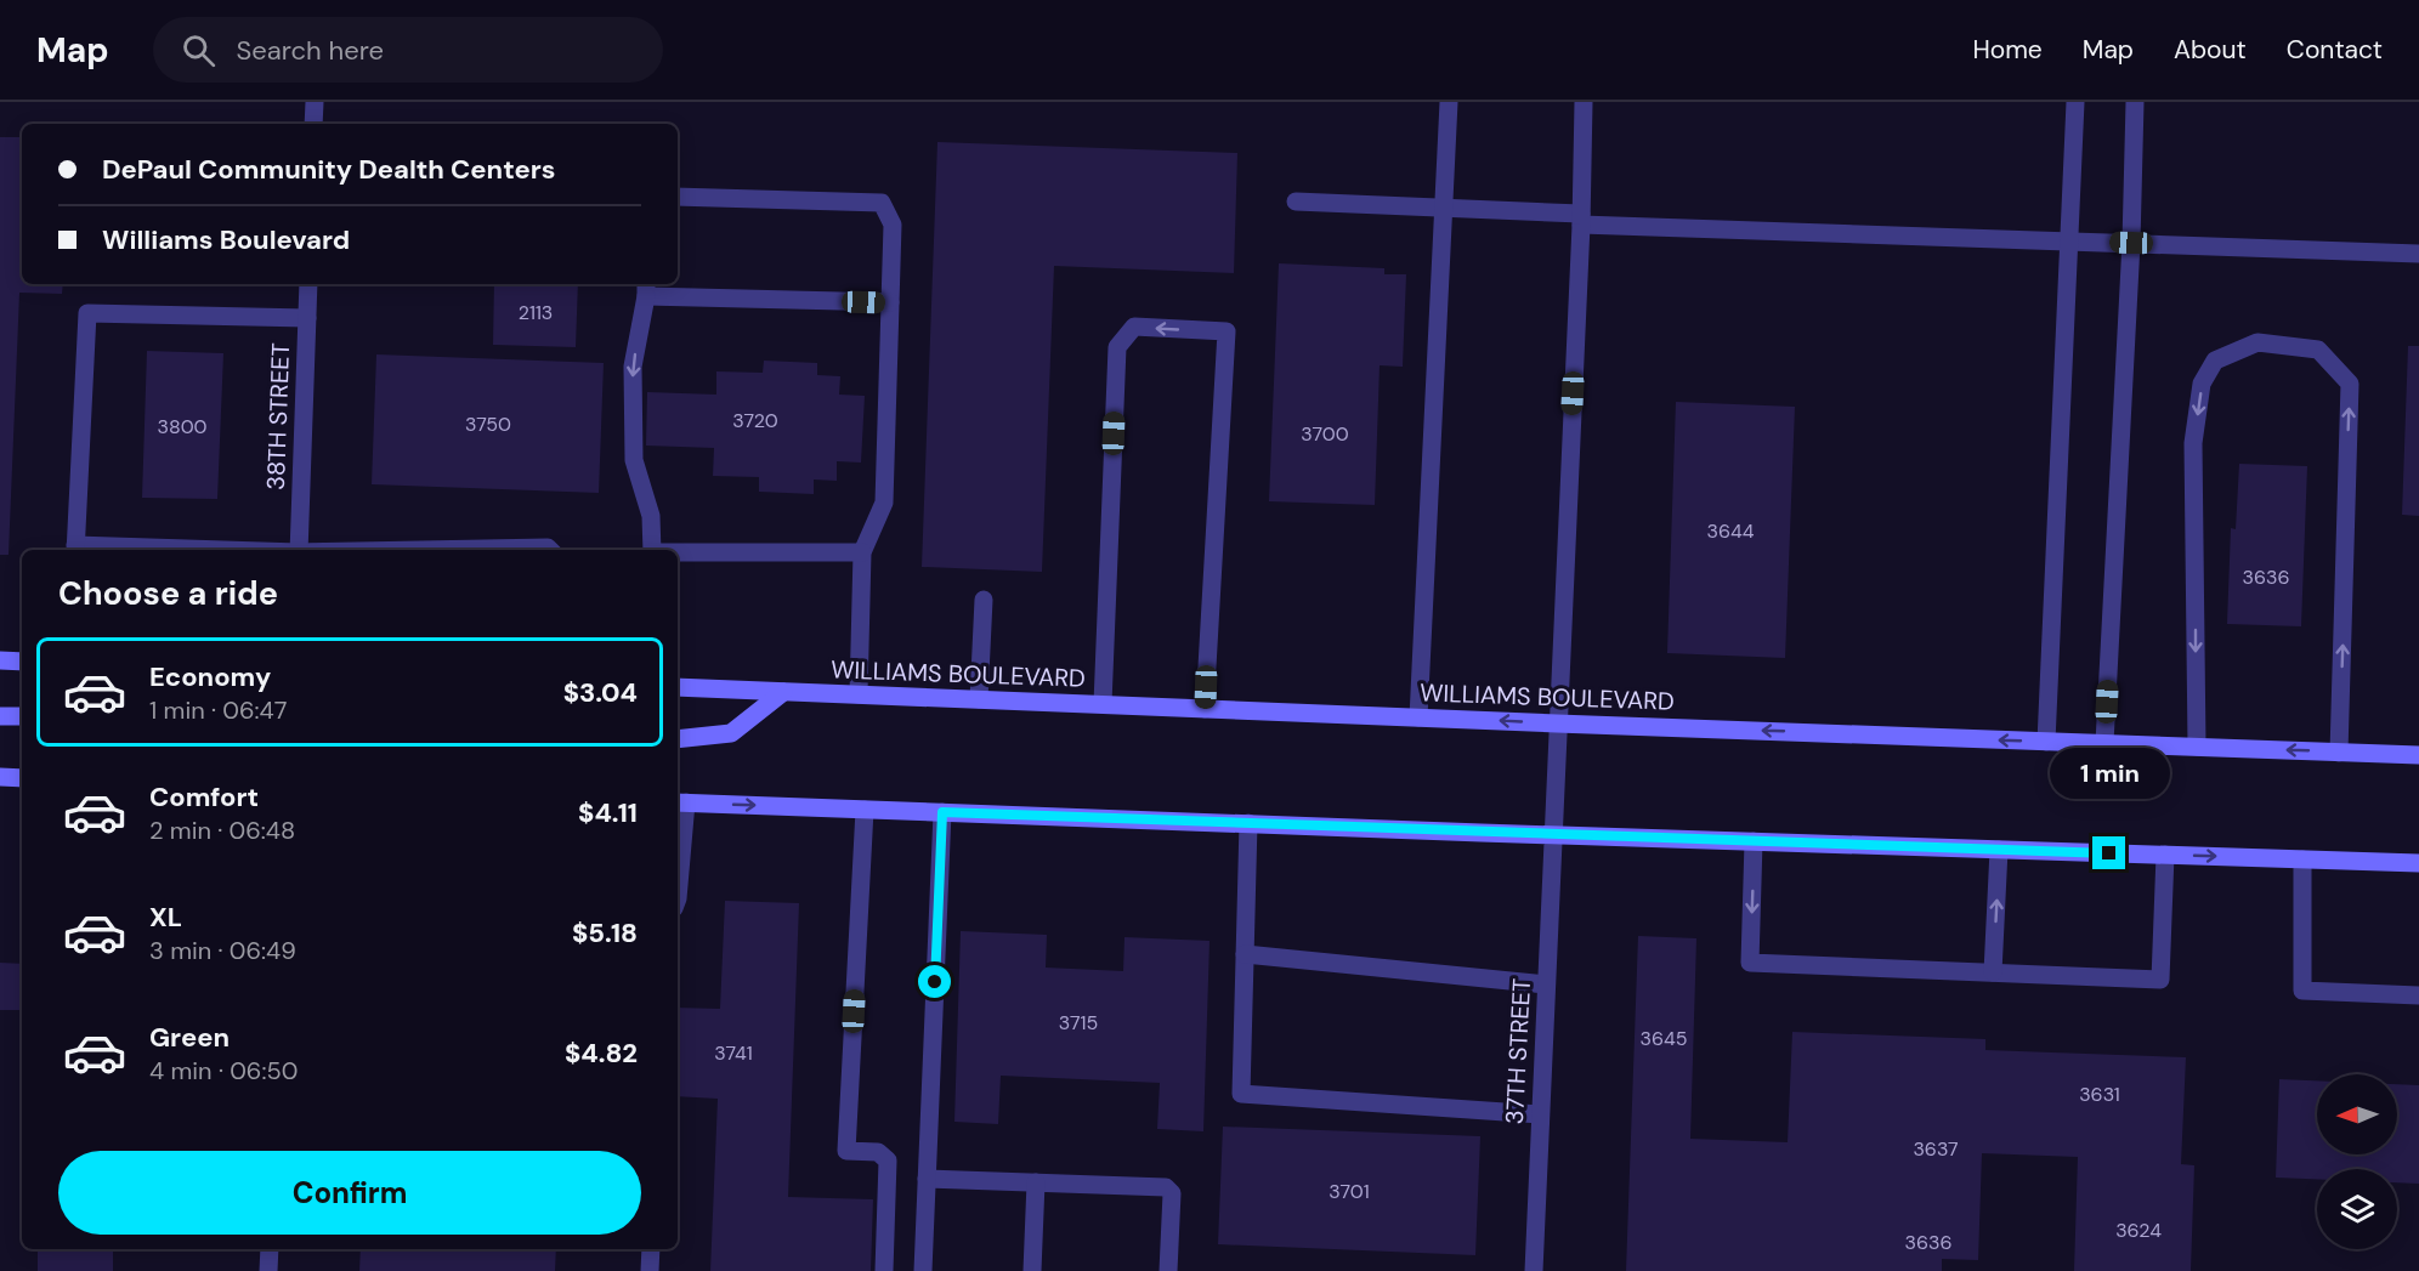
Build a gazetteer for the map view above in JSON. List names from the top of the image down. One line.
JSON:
{"streets":{"main road":["WILLIAMS BOULEVARD"],"street":["38TH STREET","37TH STREET"]},"crossings":[["WILLIAMS BOULEVARD","37TH STREET"]],"house_numbers":["2113","3720","3750","3800","3700","3644","3636","3715","3645","3741","3631","3637","3701","3624","3636"],"north":"left","page":{"header":"Map","search":"Search here","nav":["Home","Map","About","Contact"],"banner":["DePaul Community Dealth Centers","Williams Boulevard"],"heading":"Choose a ride","list":[{"name":"Economy","note":"1 min · 06:47","value":"$3.04"},{"name":"Comfort","note":"2 min · 06:48","value":"$4.11"},{"name":"XL","note":"3 min · 06:49","value":"$5.18"},{"name":"Green","note":"4 min · 06:50","value":"$4.82"}],"bubble":"1 min","buttons":"Confirm"}}
